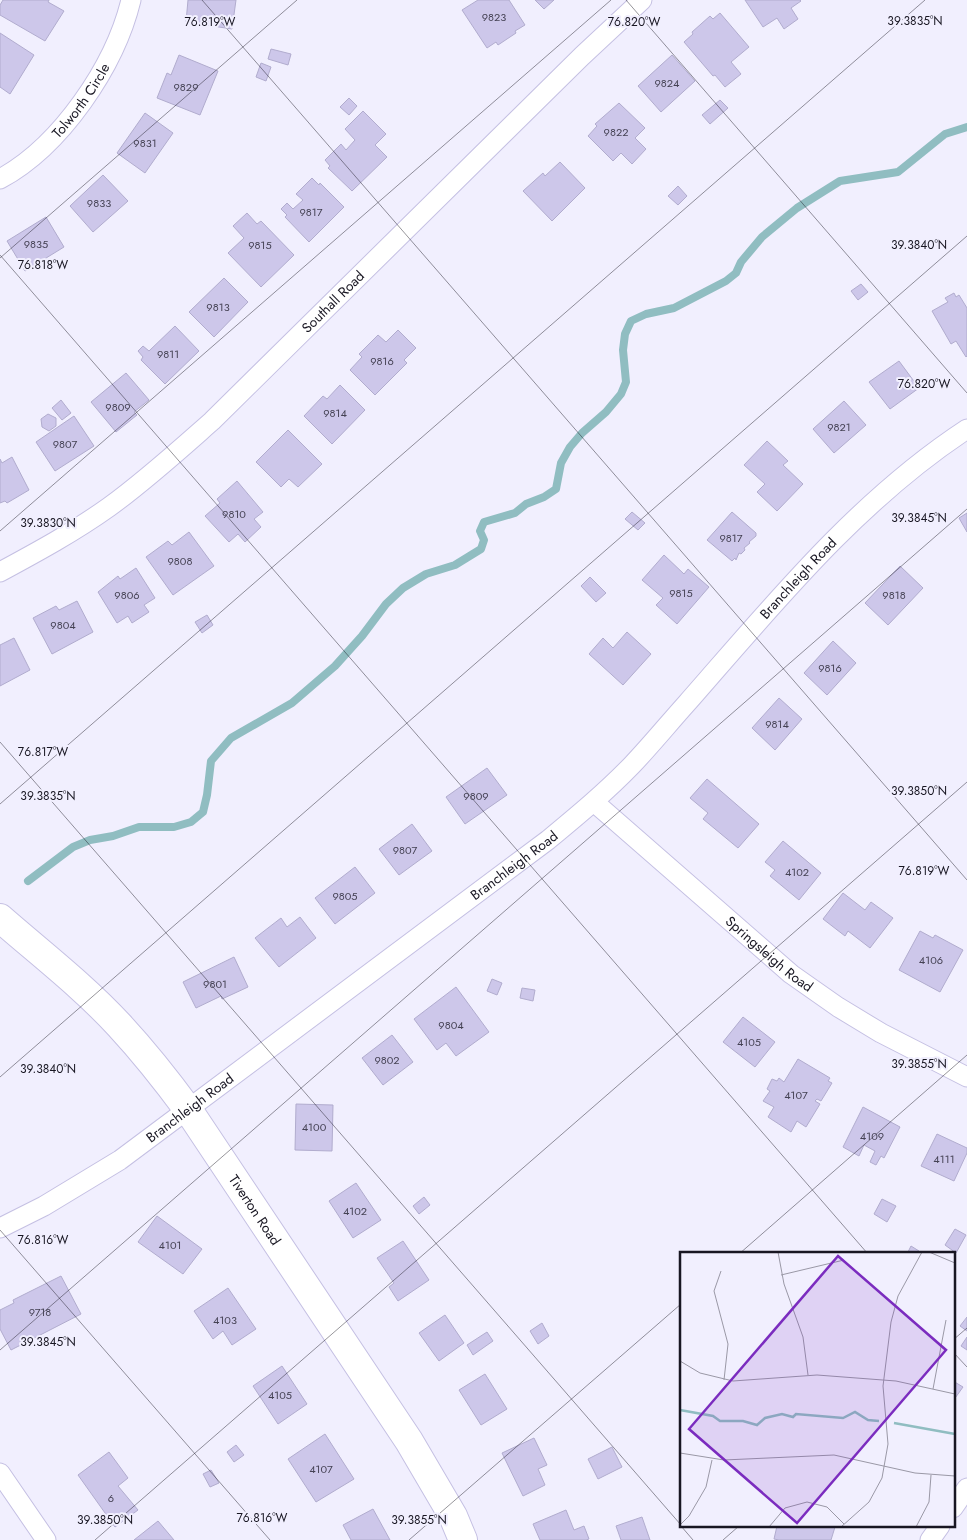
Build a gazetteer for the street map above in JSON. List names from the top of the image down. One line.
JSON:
{"streets":{"street":["Tolworth Circle","Southall Road","Branchleigh Road","Springsleigh Road","Tiverton Road"]},"crossings":[["Branchleigh Road","Springsleigh Road"],["Branchleigh Road","Tiverton Road"]],"house_numbers":["9823","9824","9829","9822","9831","9833","9817","9835","9815","9813","9811","9816","9809","9814","9821","9807","9810","9817","9808","9815","9806","9818","9804","9816","9814","9809","9807","4102","9805","4106","9801","9804","4105","9802","4107","4100","4109","4111","4102","4101","9718","4103","4105","4107","6"],"coordinates":["39.3835°N","76.819°W","76.820°W","39.3840°N","76.818°W","39.3845°N","39.3830°N","76.817°W","39.3850°N","39.3855°N","76.816°W"]}
